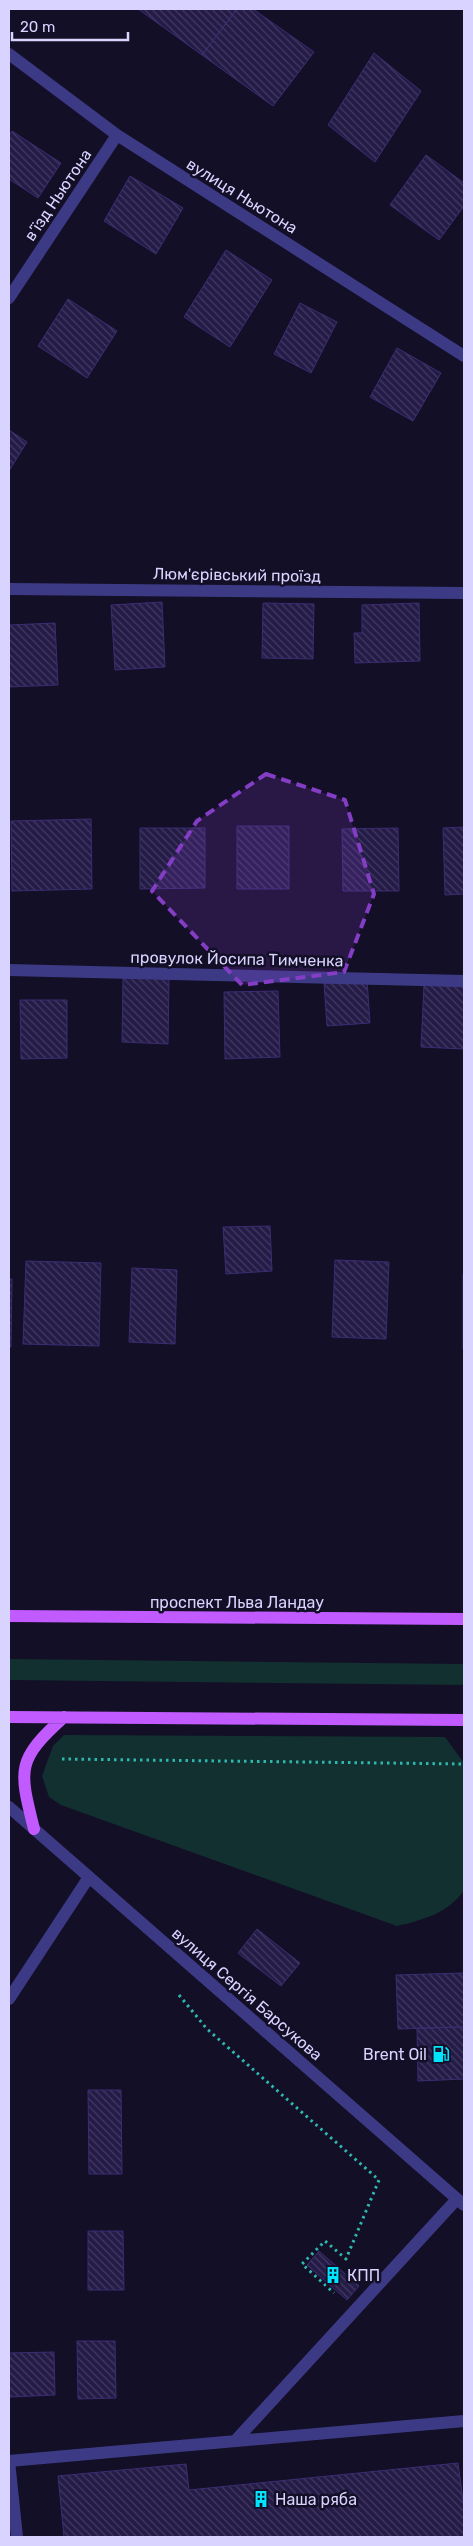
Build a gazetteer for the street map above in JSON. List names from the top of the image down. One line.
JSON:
{"streets":{"main road":["проспект Льва Ландау"],"street":["в’їзд Ньютона","вулиця Ньютона","Люм'єрівський проїзд","провулок Йосипа Тимченка","вулиця Сергія Барсукова"]},"crossings":[["в’їзд Ньютона","вулиця Ньютона"]],"places":{"fuel station":["Brent Oil"],"building":["КПП","Наша ряба"]},"scale_bar":"20 m"}
